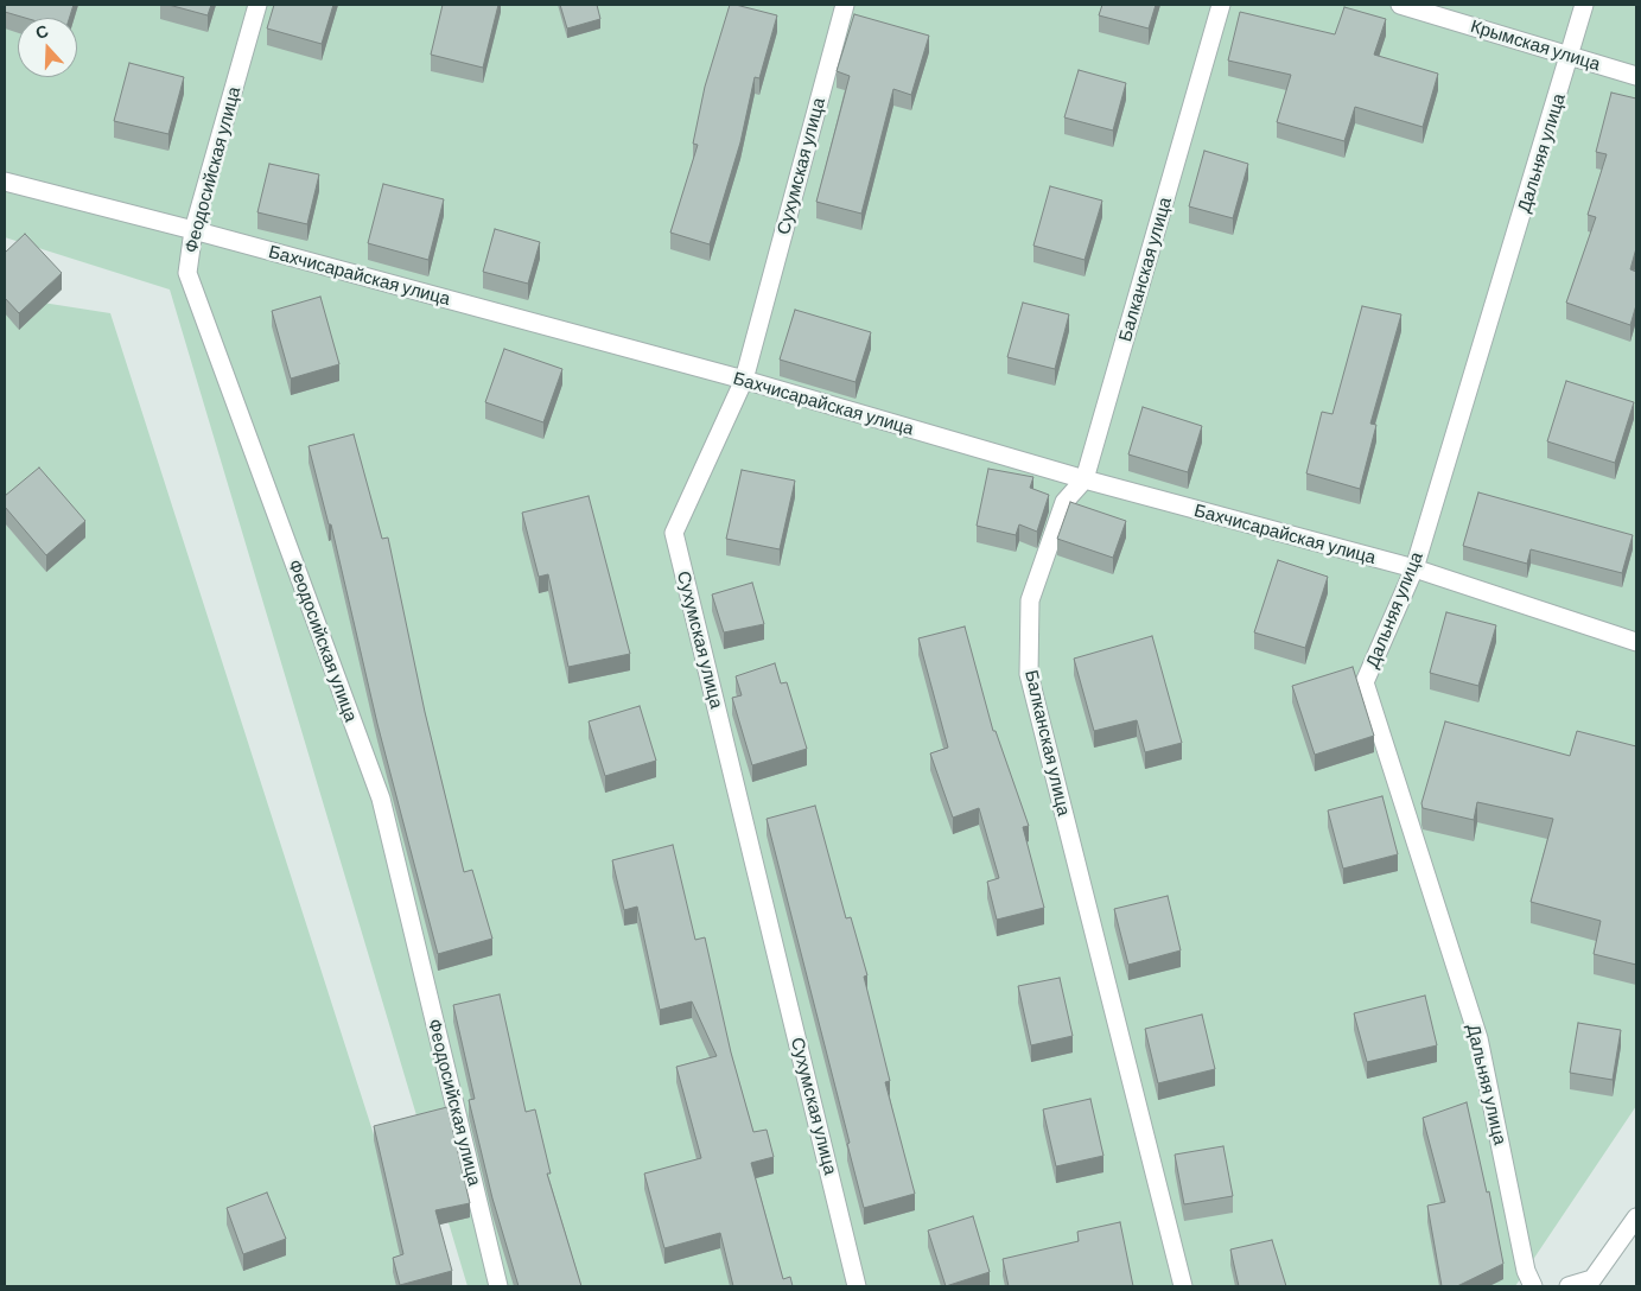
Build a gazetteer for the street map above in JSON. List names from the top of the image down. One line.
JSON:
{"streets":{"street":["Крымская улица","Дальняя улица","Сухумская улица","Феодосийская улица","Балканская улица","Бахчисарайская улица"]},"crossings":[["Крымская улица","Дальняя улица"],["Дальняя улица","Бахчисарайская улица"],["Сухумская улица","Бахчисарайская улица"],["Феодосийская улица","Бахчисарайская улица"],["Балканская улица","Бахчисарайская улица"]],"north":"top"}
